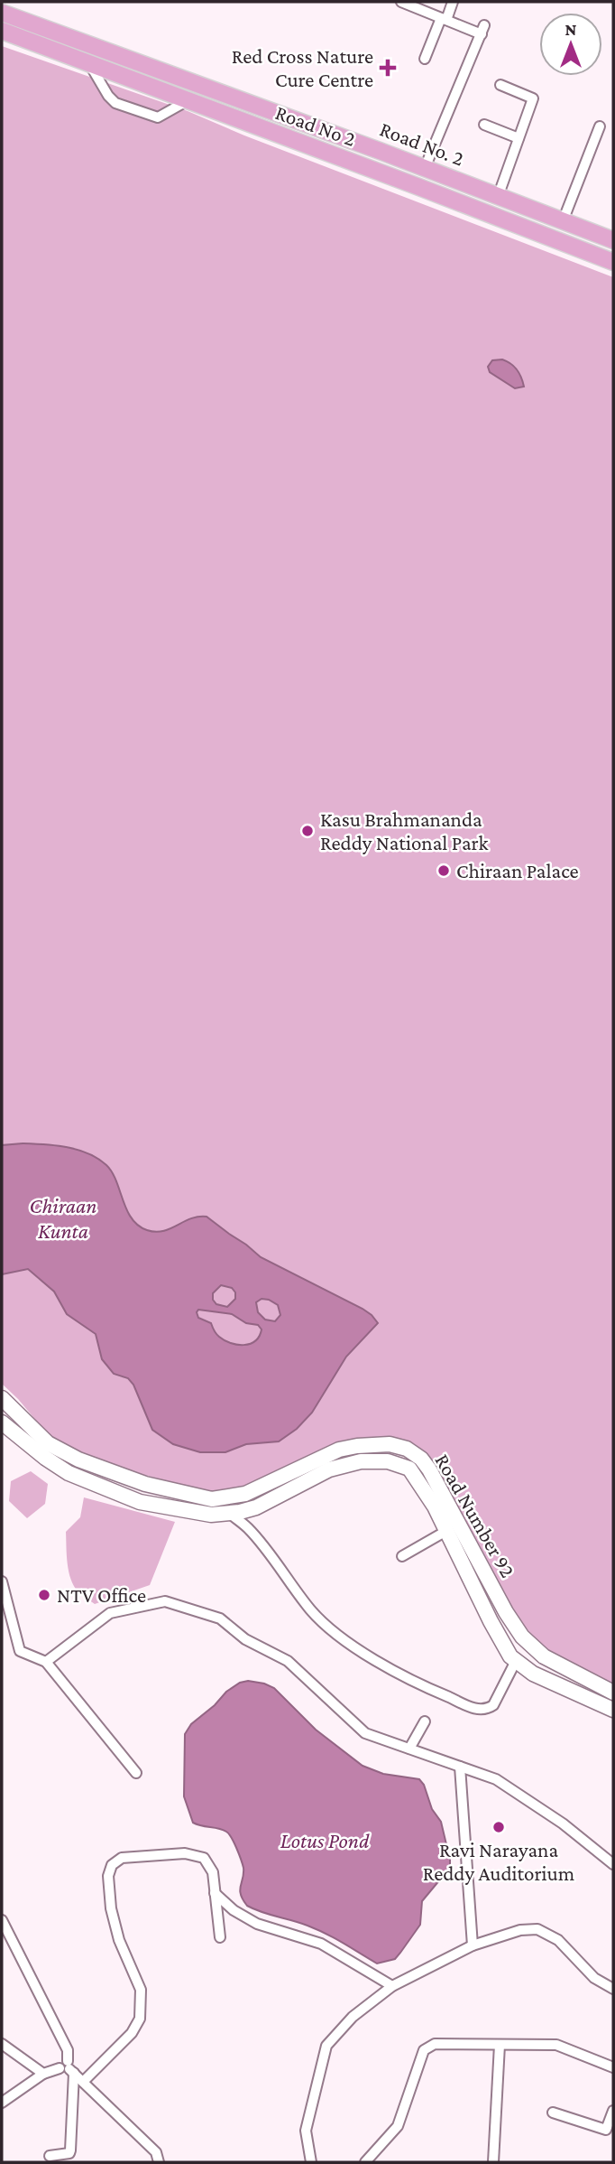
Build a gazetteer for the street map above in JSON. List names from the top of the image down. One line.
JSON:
{"streets":{"main road":["Road No 2","Road No. 2","Road Number 92"]},"water":["Chiraan Kunta","Lotus Pond"],"places":{"health":["Red Cross Nature Cure Centre"],"other":["Kasu Brahmananda Reddy National Park","Chiraan Palace","NTV Office","Ravi Narayana Reddy Auditorium"]},"north":"top"}
